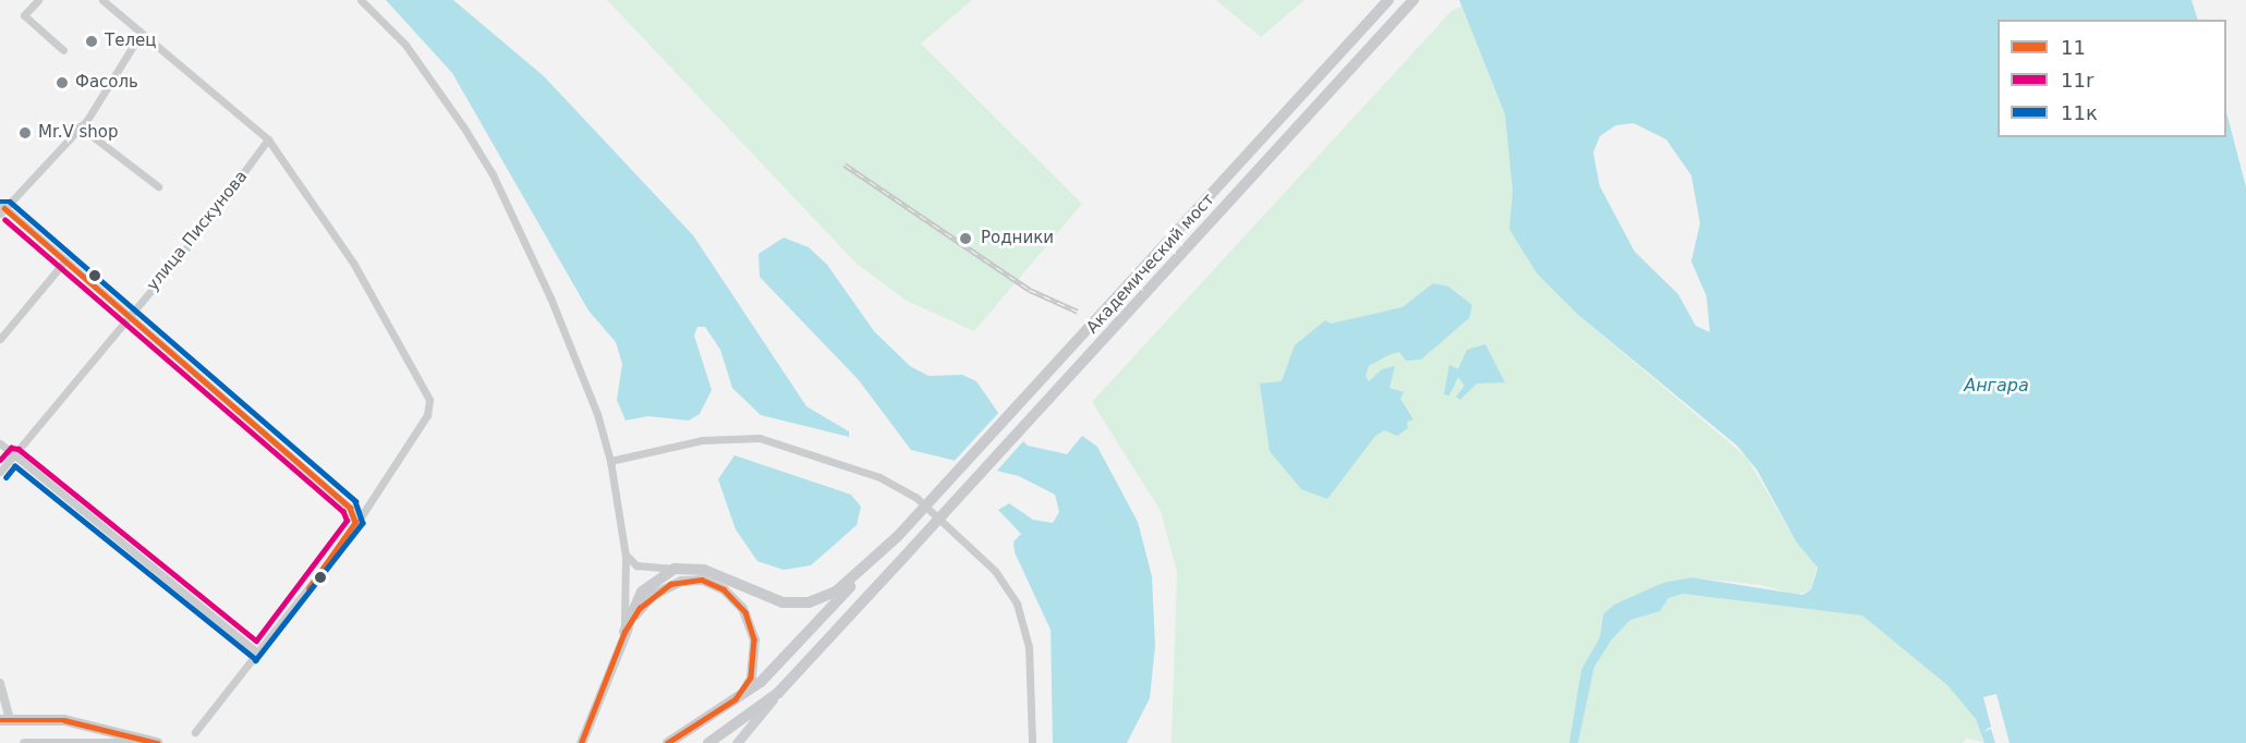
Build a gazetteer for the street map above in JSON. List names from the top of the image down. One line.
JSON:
{"streets":{"main road":["Академический мост"],"street":["улица Пискунова"]},"water":["Ангара"],"places":["Телец","Фасоль","Mr.V shop","Родники"],"lines":["transit line 11к","transit line 11","transit line 11r"],"legend":["11","11r","11к"]}
